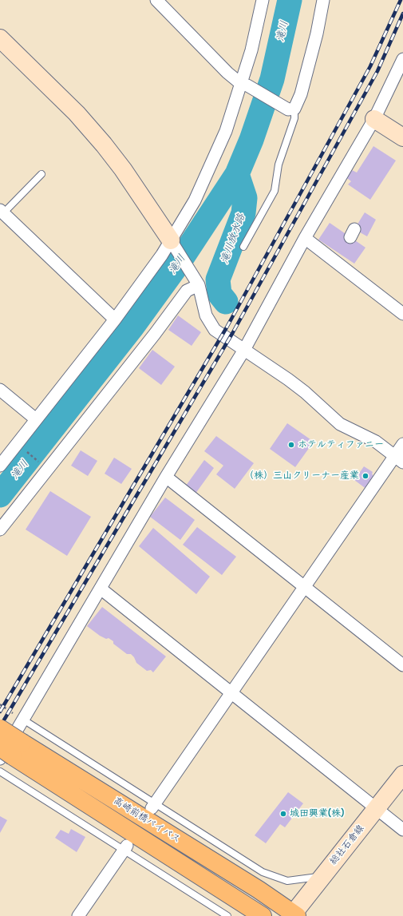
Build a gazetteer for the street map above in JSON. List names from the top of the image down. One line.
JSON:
{"streets":{"highway":["高崎前橋バイパス"],"street":["総社石倉線"]},"crossings":[["高崎前橋バイパス","総社石倉線"]],"water":["滝川","滝川放水路"],"places":["ホテルティファニー","（株）三山クリーナー産業","城田興業(株)"]}
